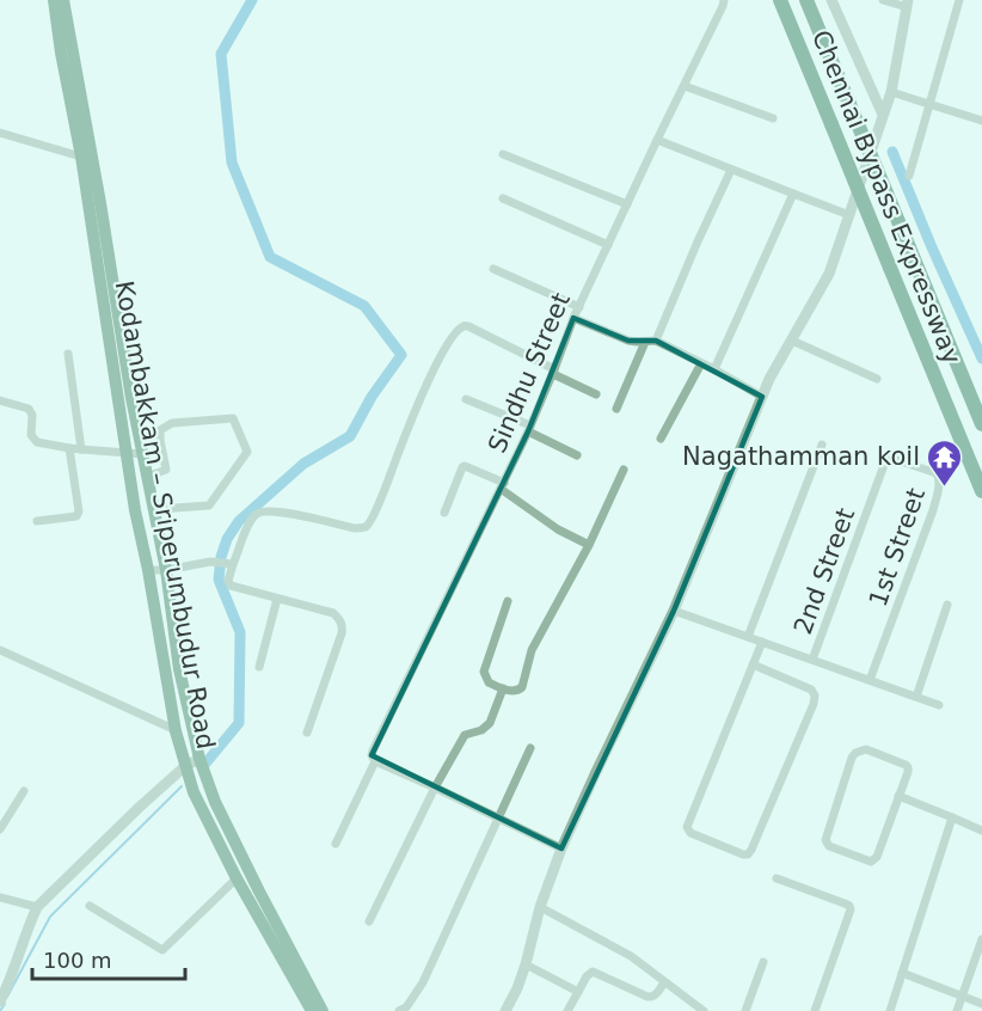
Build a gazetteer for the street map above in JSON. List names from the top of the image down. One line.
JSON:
{"streets":{"highway":["Chennai Bypass Expressway"],"main road":["Kodambakkam – Sriperumbudur Road"],"street":["Sindhu Street","1st Street","2nd Street"]},"crossings":[["1st Street","2nd Street"]],"places":{"temple":["Nagathamman koil"]},"scale_bar":"100 m"}
